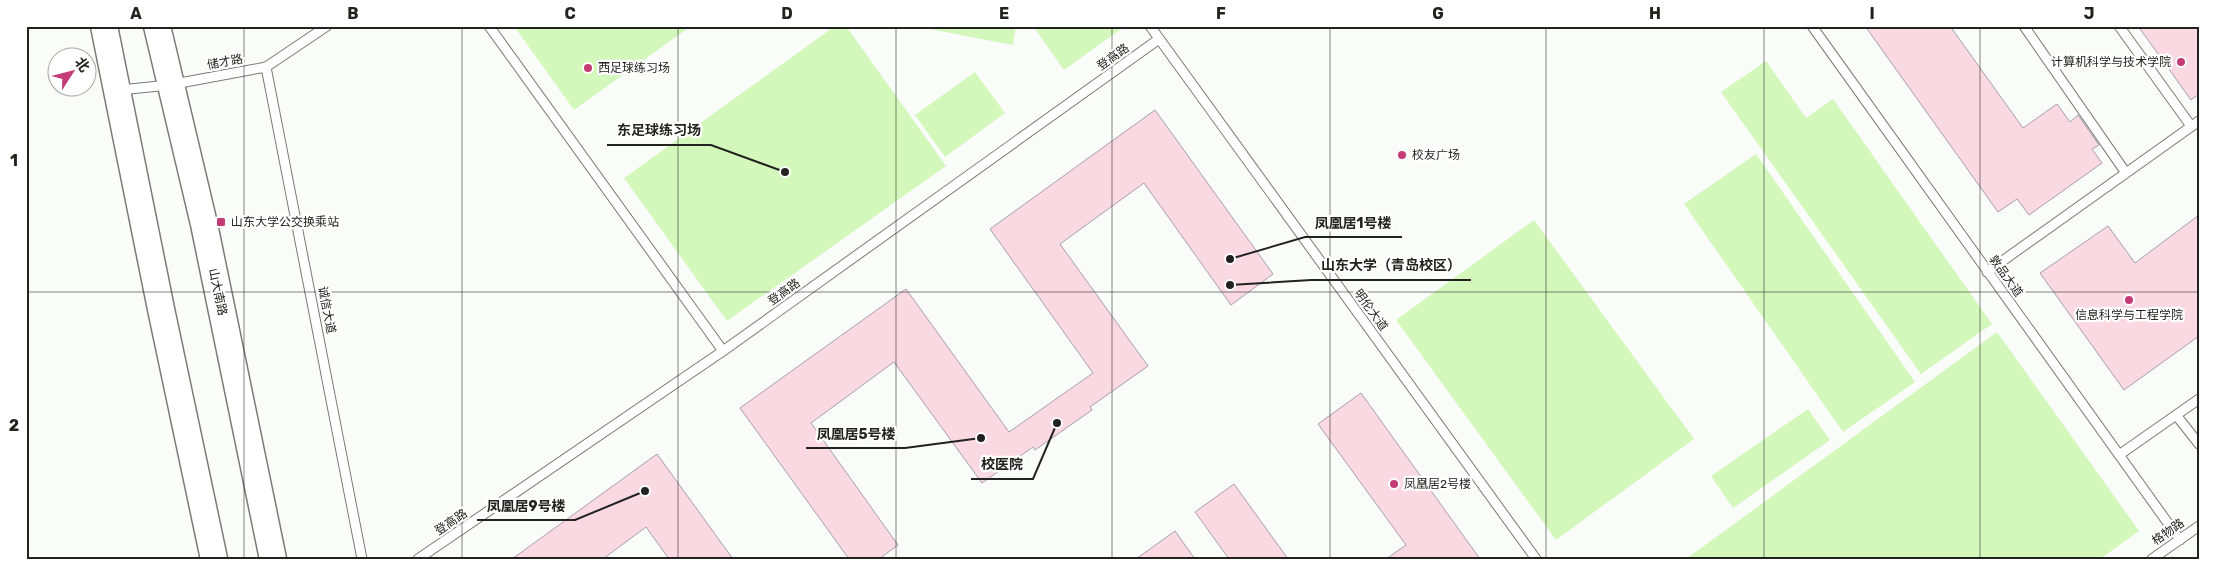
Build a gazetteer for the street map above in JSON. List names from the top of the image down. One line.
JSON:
{"streets":{"main road":["山大南路"],"lane":["登高路","储才路","敦品大道","诚信大道","明伦大道","格物路"]},"crossings":[["登高路","明伦大道"],["储才路","山大南路"],["储才路","诚信大道"],["敦品大道","格物路"]],"places":{"other":["计算机科学与技术学院","西足球练习场","校友广场","东足球练习场","凤凰居1号楼","山东大学（青岛校区）","信息科学与工程学院","校医院","凤凰居5号楼","凤凰居2号楼","凤凰居9号楼"],"transit":["山东大学公交换乘站"]},"north":"top right","grid":{"columns":["A","B","C","D","E","F","G","H","I","J"],"rows":["1","2"]}}
